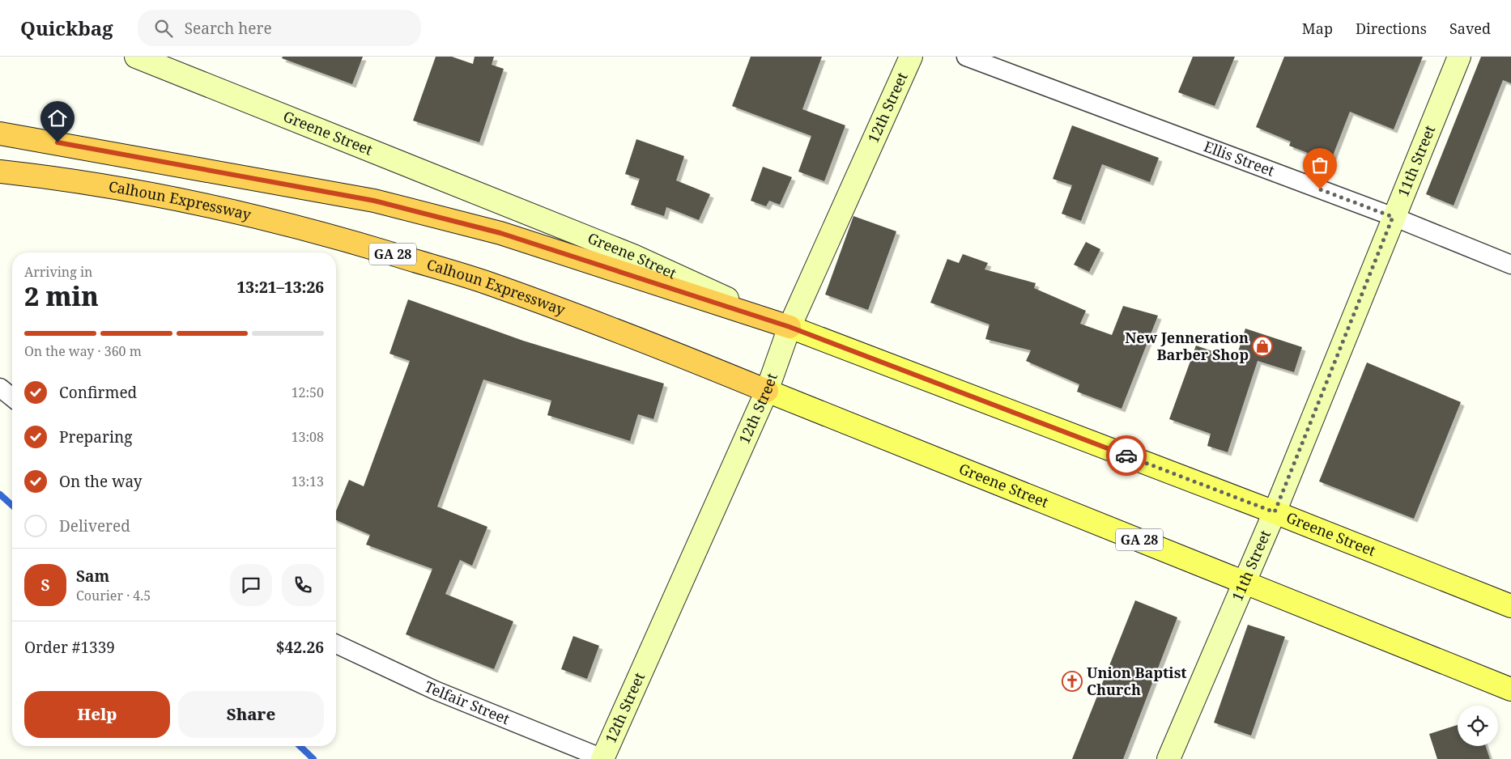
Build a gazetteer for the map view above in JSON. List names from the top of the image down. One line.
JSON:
{"streets":{"highway":["Calhoun Expressway","GA 28"],"main road":["12th Street","Greene Street","11th Street"],"street":["Ellis Street","Telfair Street"]},"crossings":[["12th Street","Greene Street"],["12th Street","Calhoun Expressway"],["12th Street","Telfair Street"],["Greene Street","11th Street"],["Greene Street","Calhoun Expressway"],["Ellis Street","11th Street"]],"places":{"shop":["New Jenneration Barber Shop"],"church":["Union Baptist Church"]},"page":{"header":"Quickbag","search":"Search here","nav":["Map","Directions","Saved"],"heading":["2 min","Arriving in","13:21–13:26"],"panel":["Sam","Courier · 4.5","Order #1339","$42.26"],"bar":"On the way · 360 m","list":[["Confirmed","12:50"],["Preparing","13:08"],["On the way","13:13"],"Delivered"],"round":"S","buttons":["Help","Share"]}}
